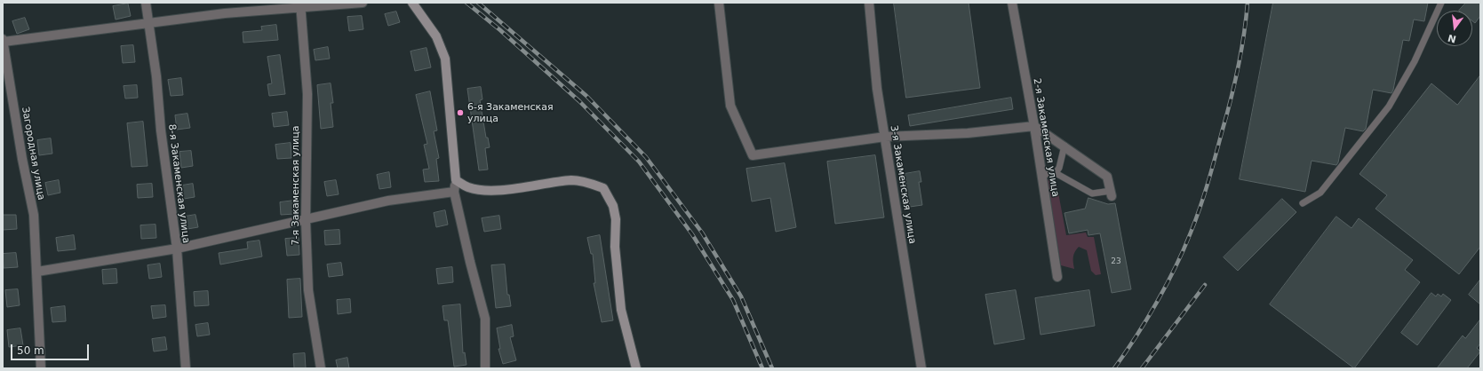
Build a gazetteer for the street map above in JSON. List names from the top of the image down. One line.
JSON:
{"streets":{"street":["2-я Закаменская улица","Загородная улица","8-я Закаменская улица","3-я Закаменская улица","7-я Закаменская улица"]},"places":["6-я Закаменская улица"],"house_numbers":["23"],"scale_bar":"50 m","north":"bottom"}
